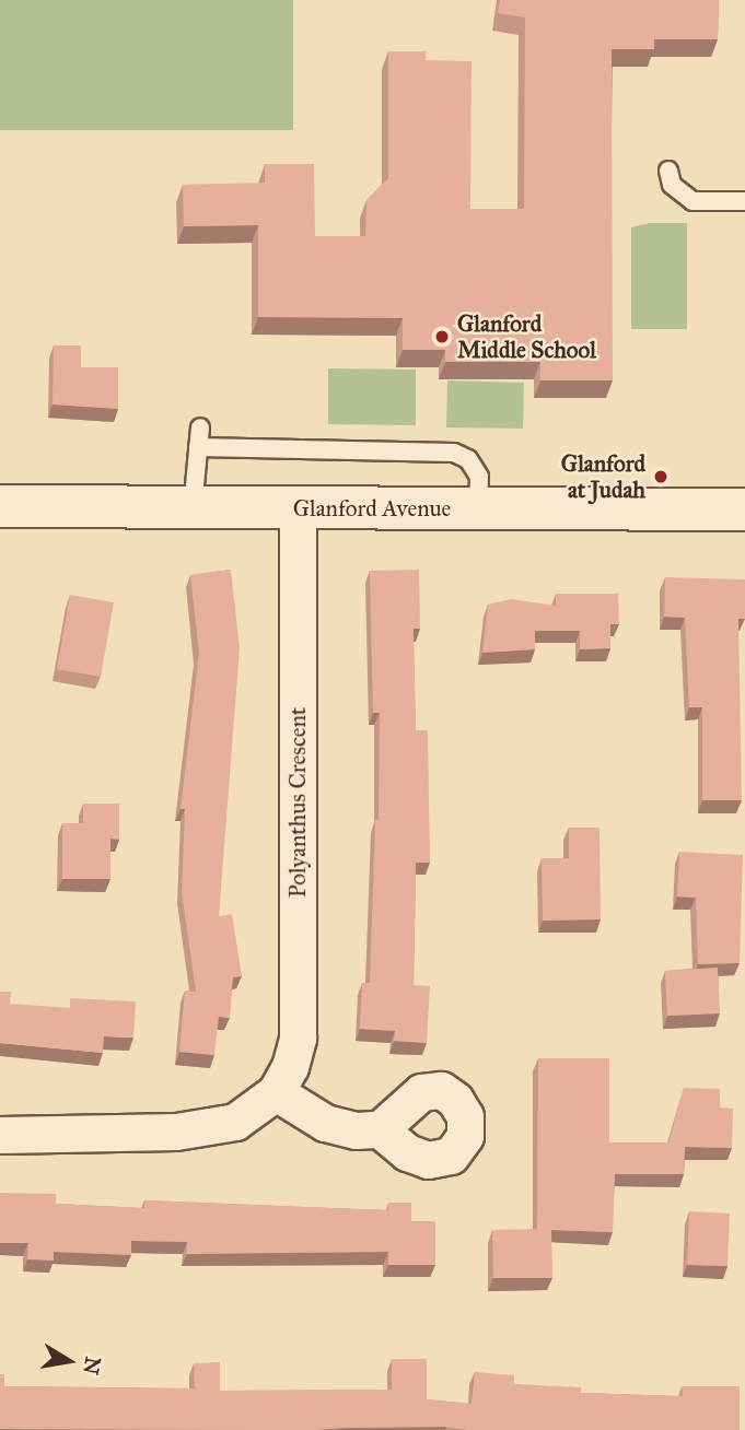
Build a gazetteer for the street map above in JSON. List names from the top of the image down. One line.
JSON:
{"streets":{"main road":["Glanford Avenue"],"street":["Polyanthus Crescent"]},"crossings":[["Glanford Avenue","Polyanthus Crescent"]],"places":["Glanford Middle School","Glanford at Judah"],"north":"right"}
